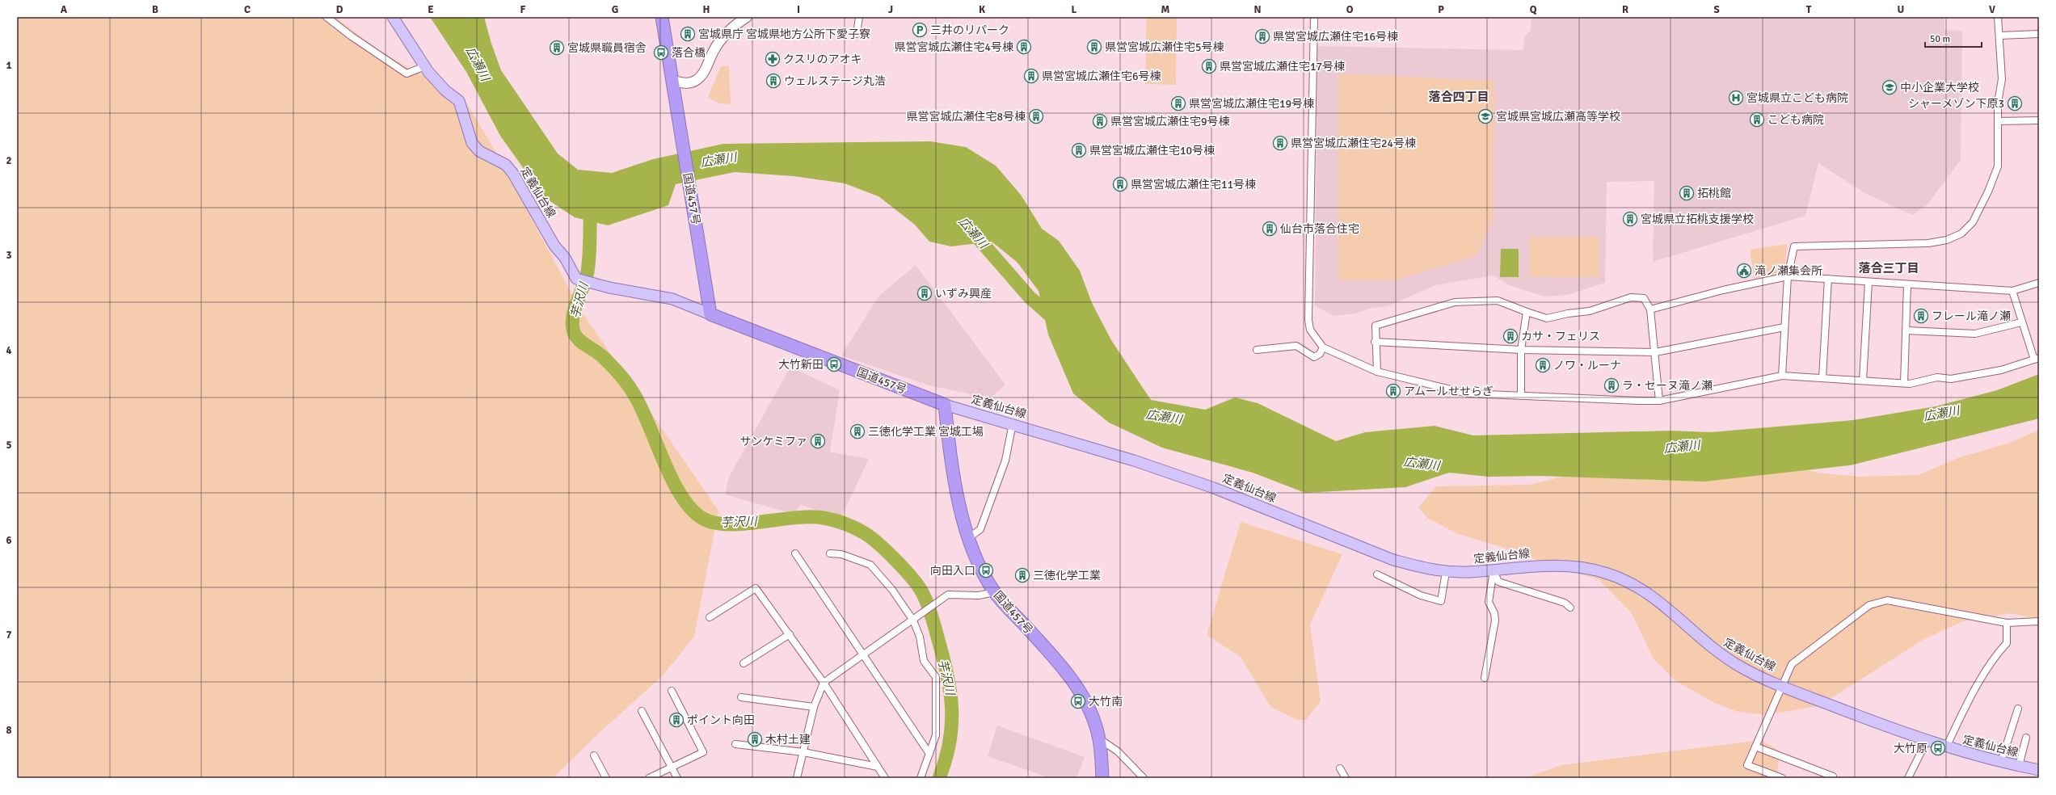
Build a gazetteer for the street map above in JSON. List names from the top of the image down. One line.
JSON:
{"streets":{"highway":["国道457号"],"main road":["定義仙台線"]},"crossings":[["定義仙台線","国道457号"]],"districts":["落合四丁目","落合三丁目"],"water":["広瀬川","芋沢川"],"places":{"parking":["三井のリパーク"],"building":["宮城県庁 宮城県地方公所下愛子寮","県営宮城広瀬住宅16号棟","県営宮城広瀬住宅4号棟","県営宮城広瀬住宅5号棟","宮城県職員宿舎","県営宮城広瀬住宅17号棟","県営宮城広瀬住宅6号棟","ウェルステージ丸浩","県営宮城広瀬住宅19号棟","シャーメゾン下原3","県営宮城広瀬住宅8号棟","こども病院","県営宮城広瀬住宅9号棟","県営宮城広瀬住宅24号棟","県営宮城広瀬住宅10号棟","県営宮城広瀬住宅11号棟","拓桃館","宮城県立拓桃支援学校","仙台市落合住宅","いずみ興産","フレール滝ノ瀬","カサ・フェリス","ノワ・ルーナ","ラ・セーヌ滝ノ瀬","アムールせせらぎ","三徳化学工業 宮城工場","サンケミファ","三徳化学工業","ポイント向田","木村土建"],"bus stop":["落合橋","大竹新田","向田入口","大竹南","大竹原"],"pharmacy":["クスリのアオキ"],"school or university":["中小企業大学校","宮城県宮城広瀬高等学校"],"hospital":["宮城県立こども病院"],"public building":["滝ノ瀬集会所"]},"scale_bar":"50 m","grid":{"columns":["A","B","C","D","E","F","G","H","I","J","K","L","M","N","O","P","Q","R","S","T","U","V"],"rows":["1","2","3","4","5","6","7","8"]}}
